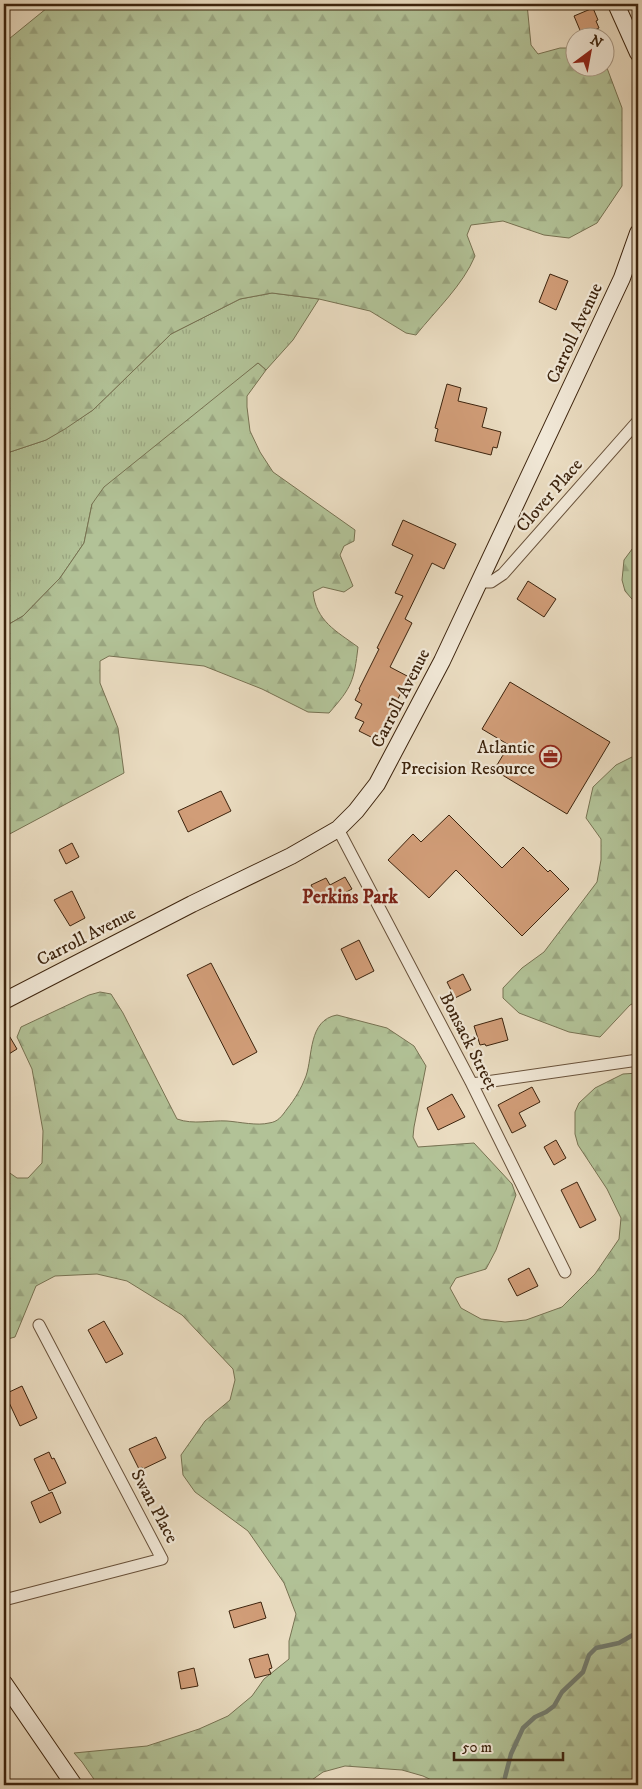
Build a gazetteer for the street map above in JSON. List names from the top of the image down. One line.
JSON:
{"streets":{"street":["Carroll Avenue","Clover Place","Bonsack Street","Swan Place"]},"crossings":[["Carroll Avenue","Clover Place"],["Carroll Avenue","Bonsack Street"]],"districts":["Perkins Park"],"places":{"office":["Atlantic Precision Resource"]},"scale_bar":"50 m","north":"top right"}
